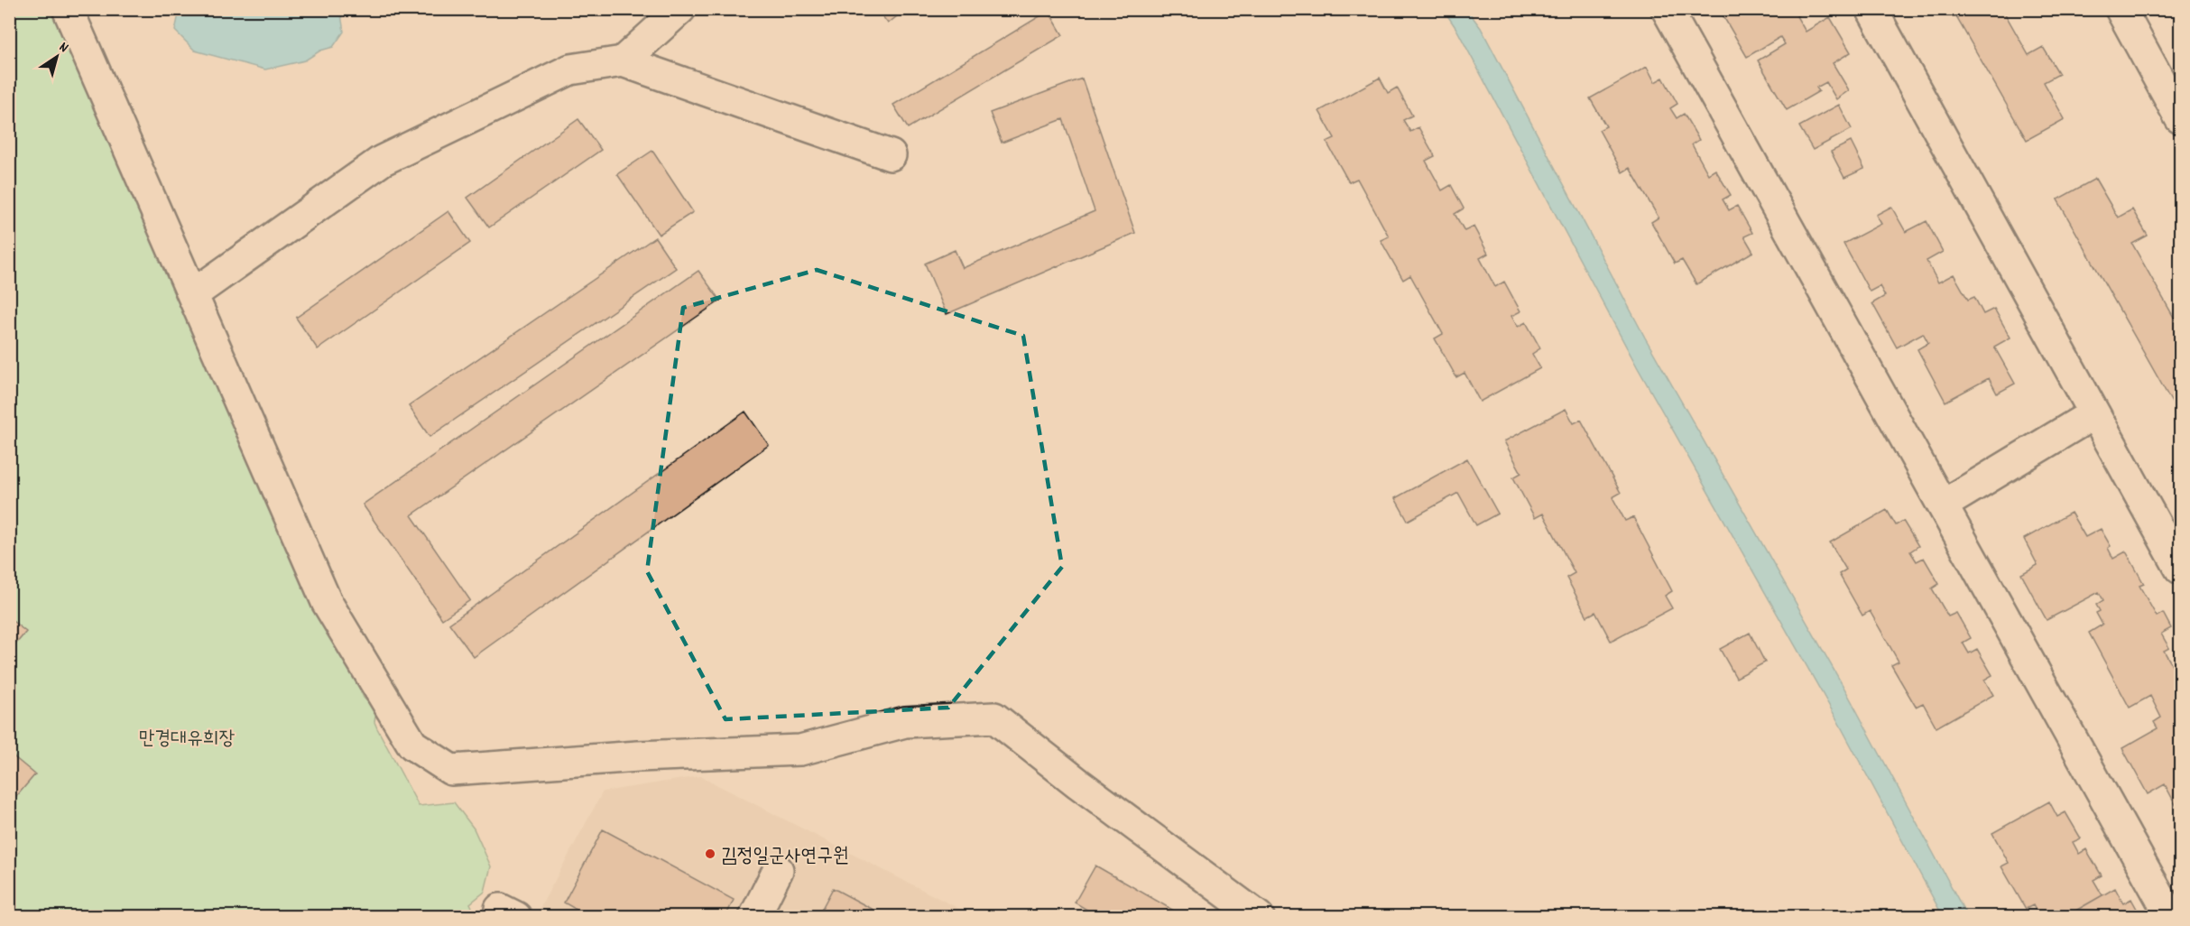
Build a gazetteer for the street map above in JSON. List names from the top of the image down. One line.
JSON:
{"parks":["만경대유희장"],"places":["김정일군사연구원"],"north":"top right"}
